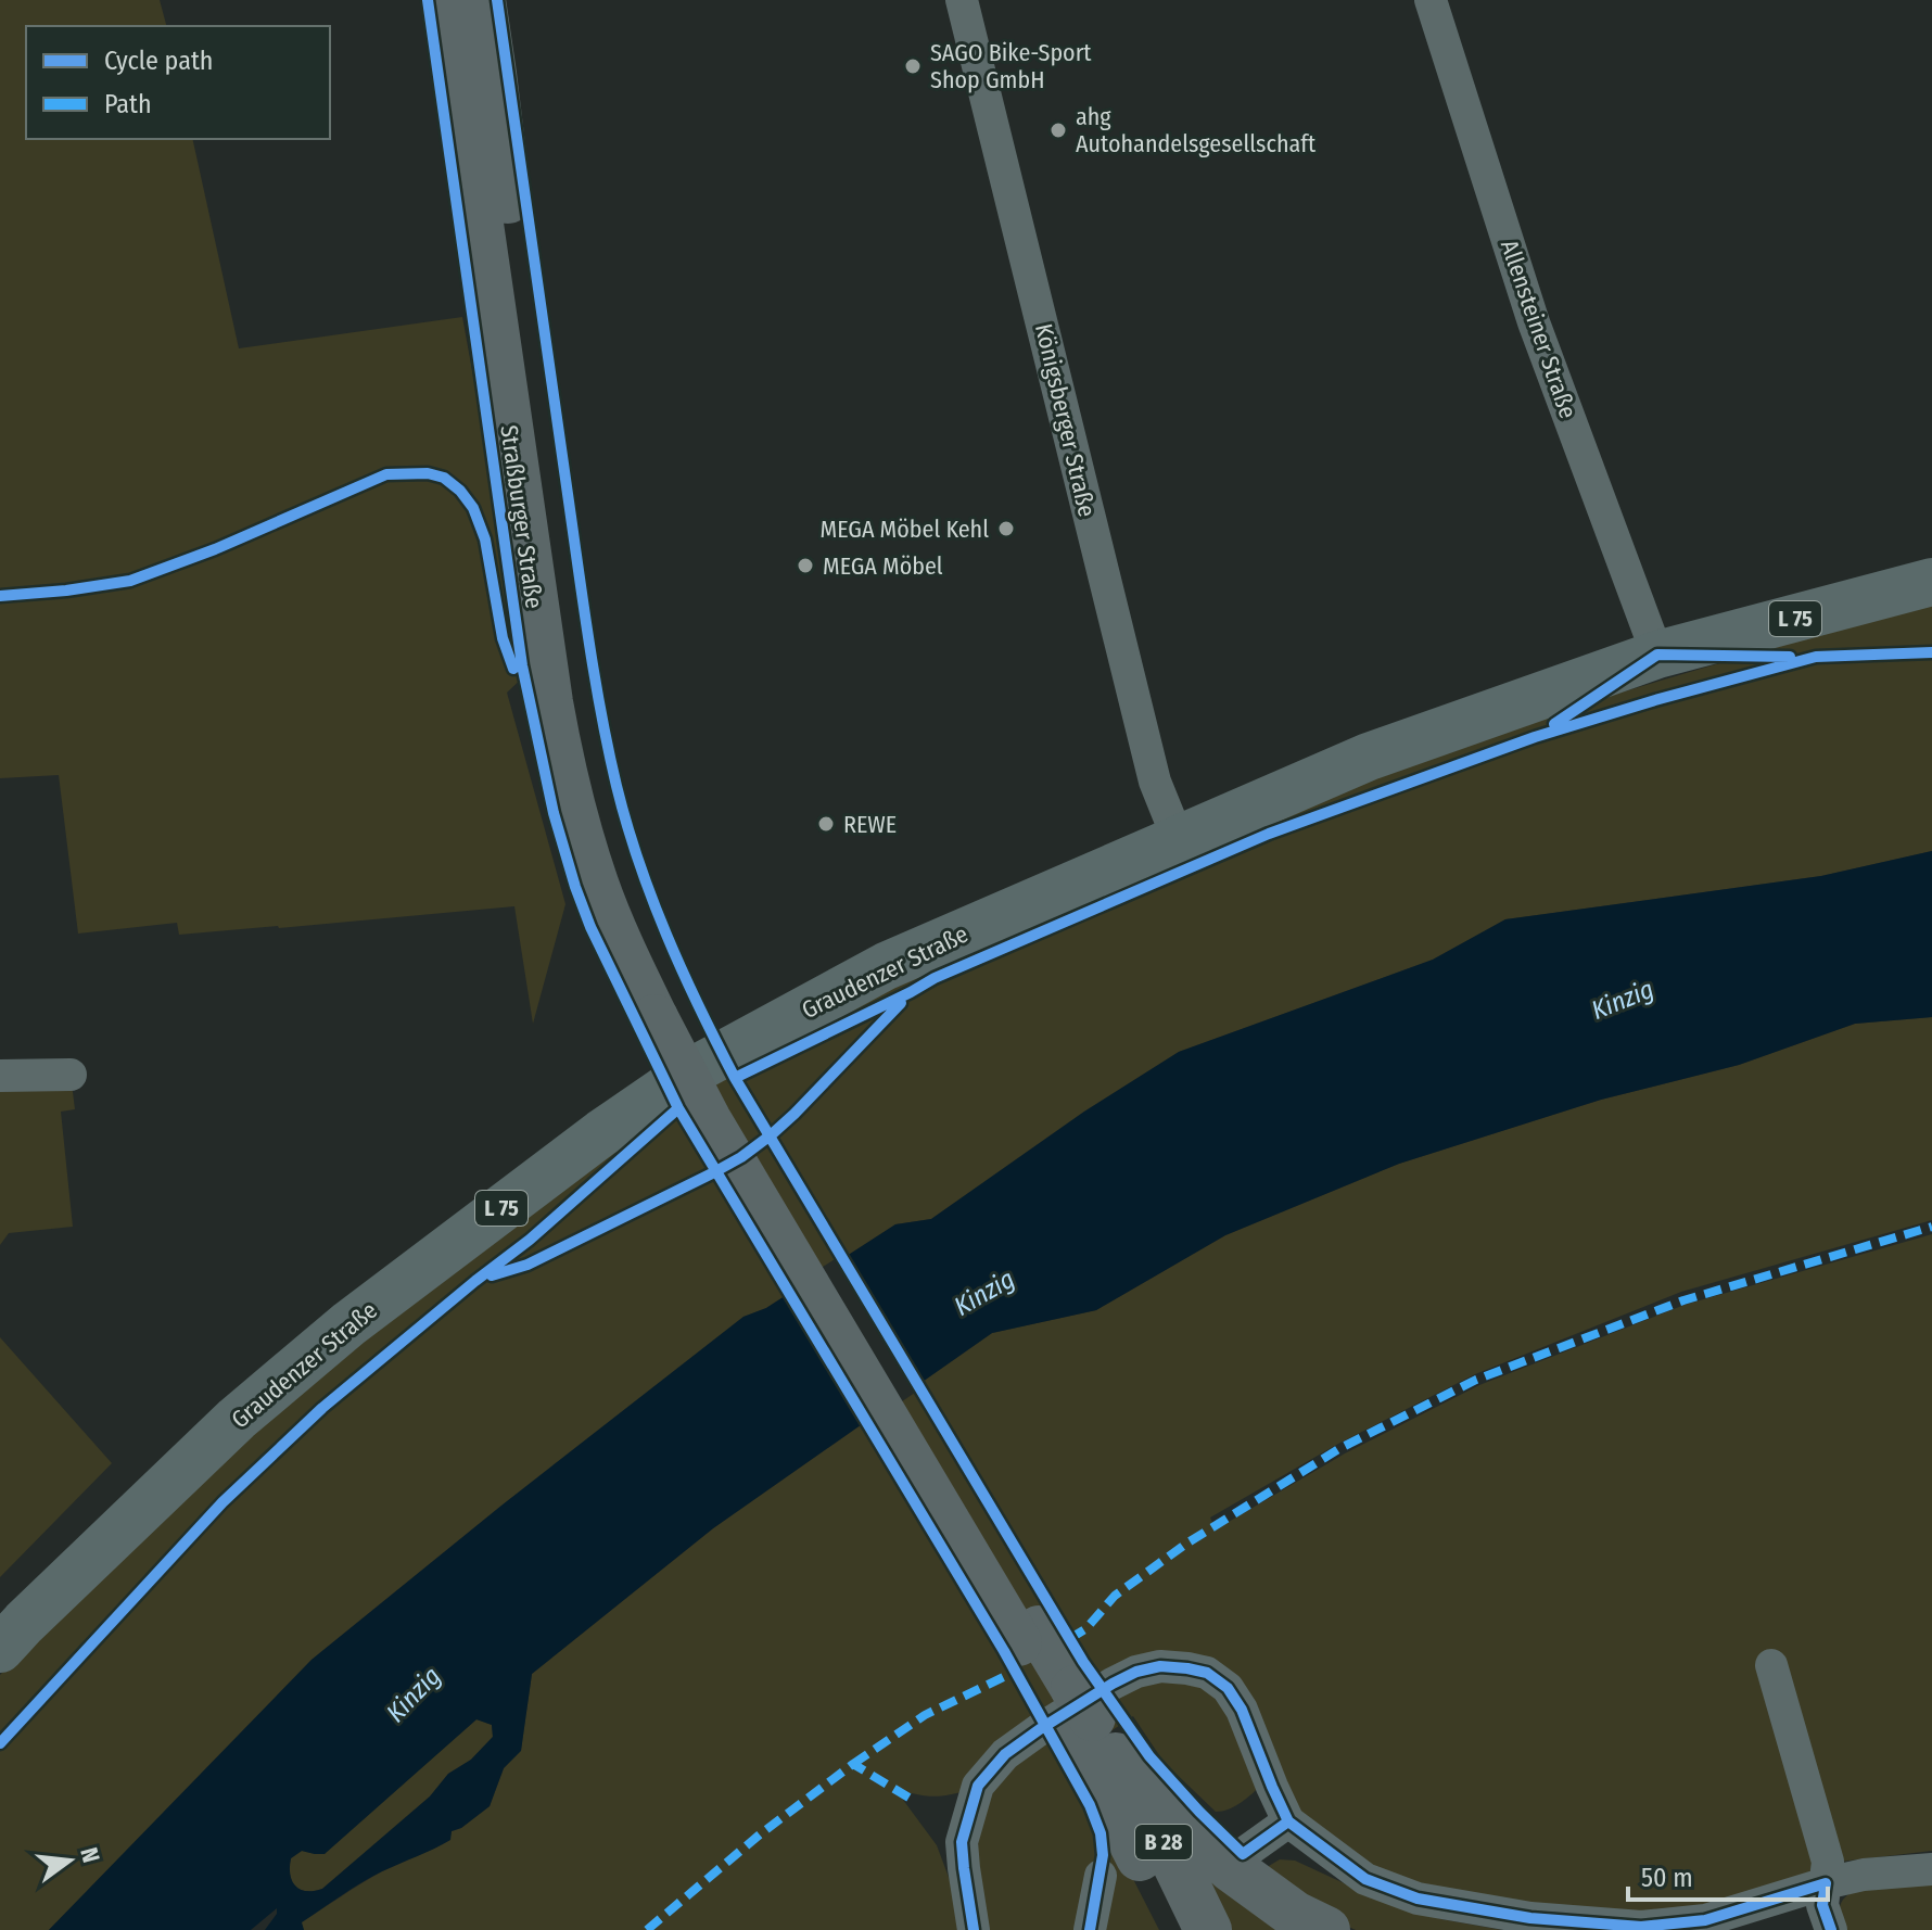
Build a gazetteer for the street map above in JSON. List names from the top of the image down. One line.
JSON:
{"streets":{"highway":["Straßburger Straße","B 28"],"main road":["L 75","Graudenzer Straße"],"street":["Allensteiner Straße","Königsberger Straße"]},"crossings":[["Allensteiner Straße","Graudenzer Straße"],["Königsberger Straße","Graudenzer Straße"],["Straßburger Straße","B 28"]],"water":["Kinzig"],"places":["SAGO Bike-Sport Shop GmbH","ahg Autohandelsgesellschaft","MEGA Möbel Kehl","MEGA Möbel","REWE"],"legend":["Cycle path","Path"],"scale_bar":"50 m","north":"right"}
